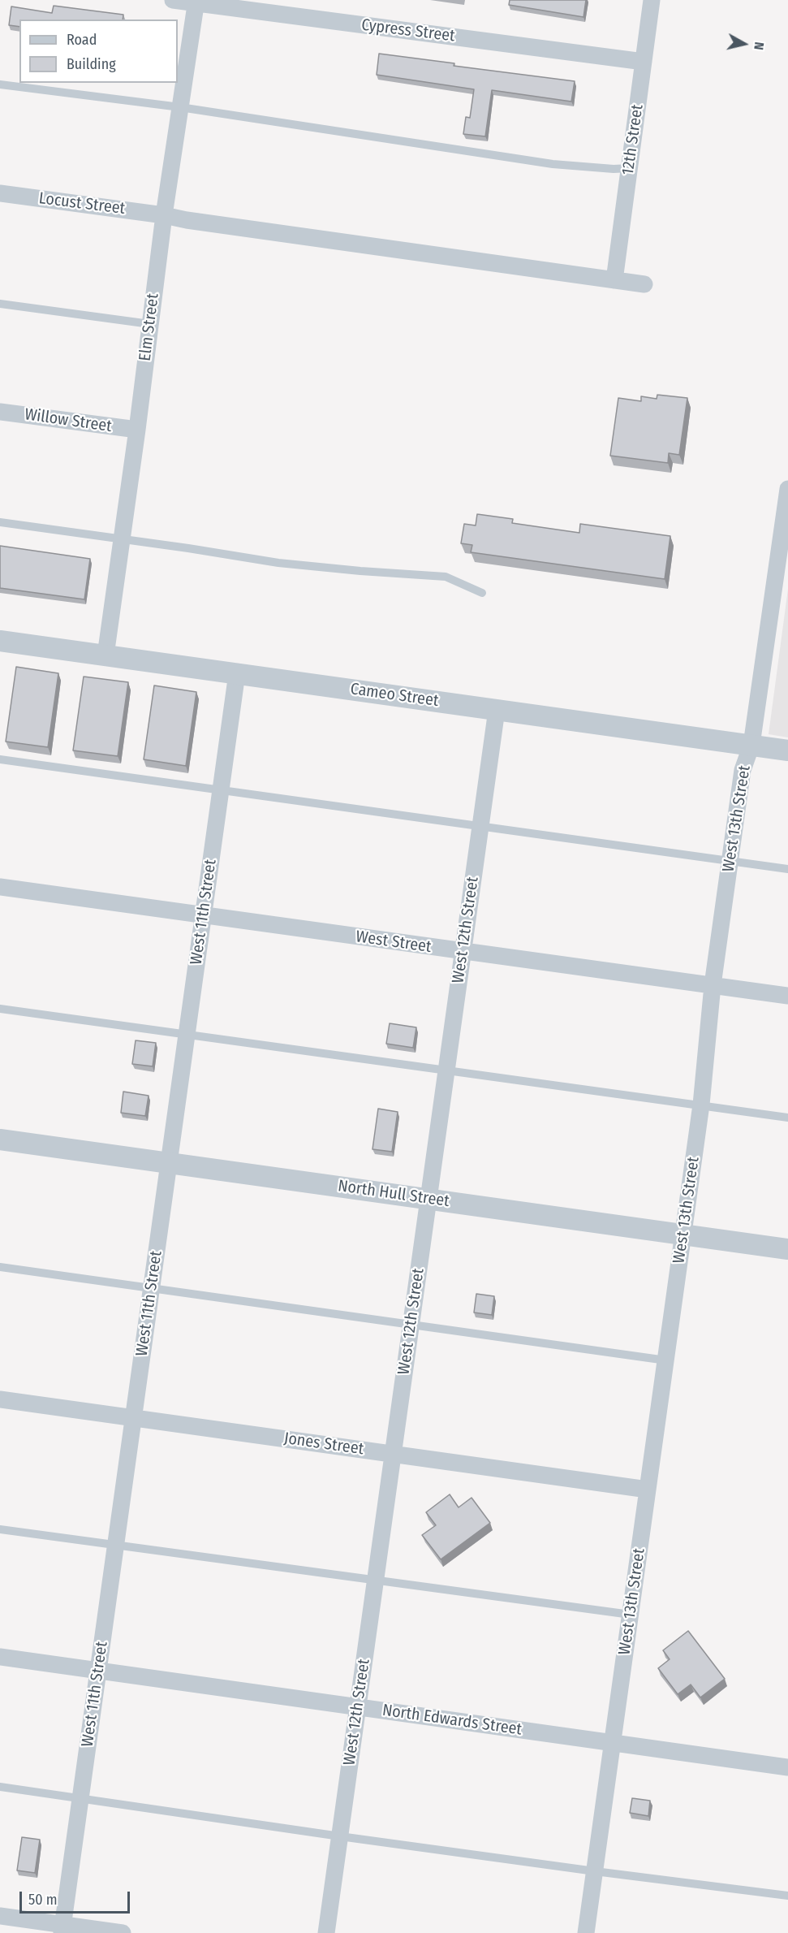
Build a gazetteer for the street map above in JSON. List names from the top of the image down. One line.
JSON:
{"streets":{"street":["Cypress Street","12th Street","Locust Street","Elm Street","Willow Street","Cameo Street","West 13th Street","West 11th Street","West 12th Street","West Street","North Hull Street","Jones Street","North Edwards Street"]},"crossings":[["Cypress Street","12th Street"],["Cypress Street","Elm Street"],["12th Street","Locust Street"],["Locust Street","Elm Street"],["Elm Street","Willow Street"],["Elm Street","Cameo Street"],["Cameo Street","West 13th Street"],["Cameo Street","West 11th Street"],["Cameo Street","West 12th Street"],["West 13th Street","West Street"],["West 13th Street","North Hull Street"],["West 13th Street","Jones Street"],["West 13th Street","North Edwards Street"],["West 11th Street","West Street"],["West 11th Street","North Hull Street"],["West 11th Street","Jones Street"],["West 11th Street","North Edwards Street"],["West 12th Street","West Street"],["West 12th Street","North Hull Street"],["West 12th Street","Jones Street"],["West 12th Street","North Edwards Street"]],"legend":["Road","Building"],"scale_bar":"50 m","north":"right"}
